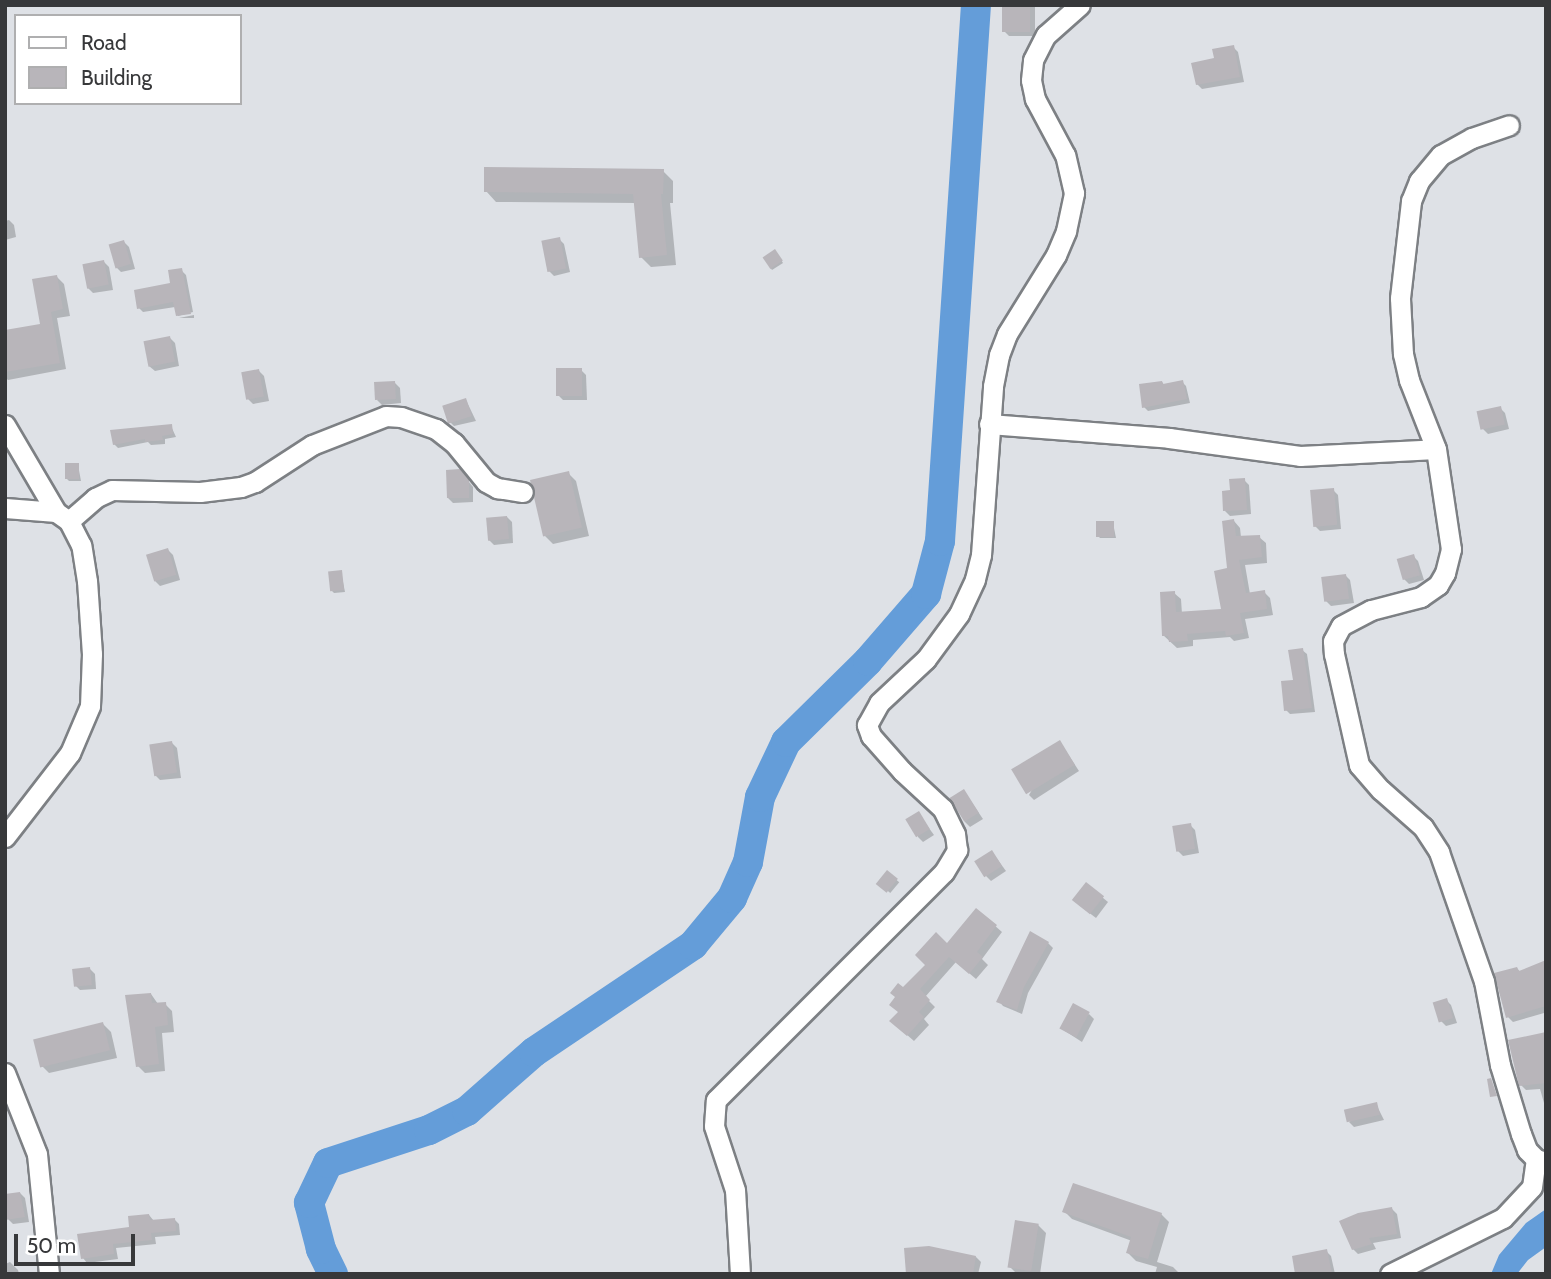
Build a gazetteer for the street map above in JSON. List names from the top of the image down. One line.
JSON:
{"legend":["Road","Building"],"scale_bar":"50 m"}
